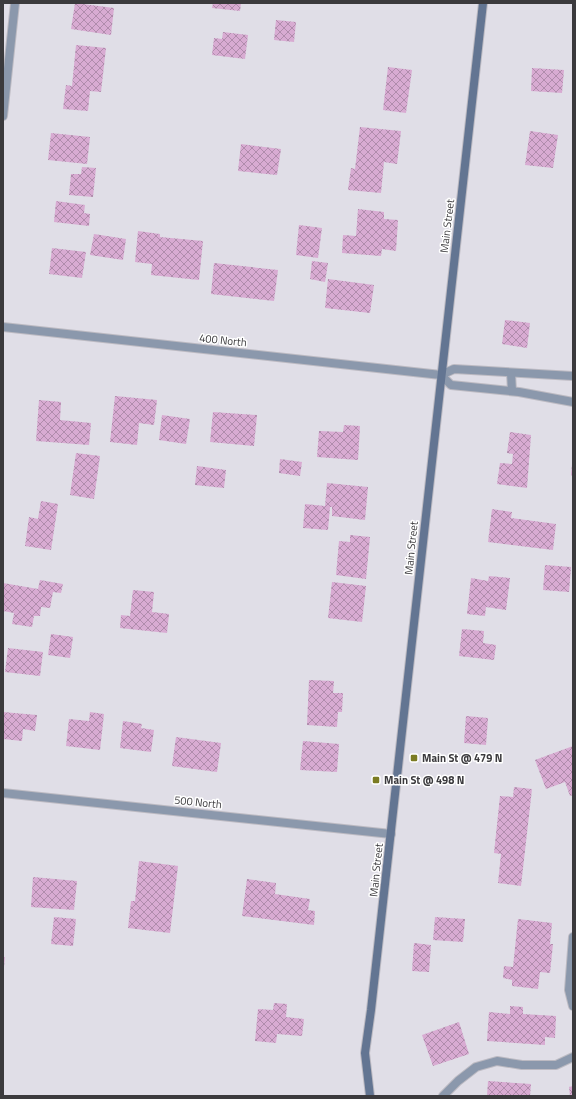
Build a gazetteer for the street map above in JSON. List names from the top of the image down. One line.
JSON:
{"streets":{"main road":["Main Street"],"street":["400 North","500 North"]},"crossings":[["Main Street","400 North"],["Main Street","500 North"]],"places":{"transit":["Main St @ 479 N","Main St @ 498 N"]}}
